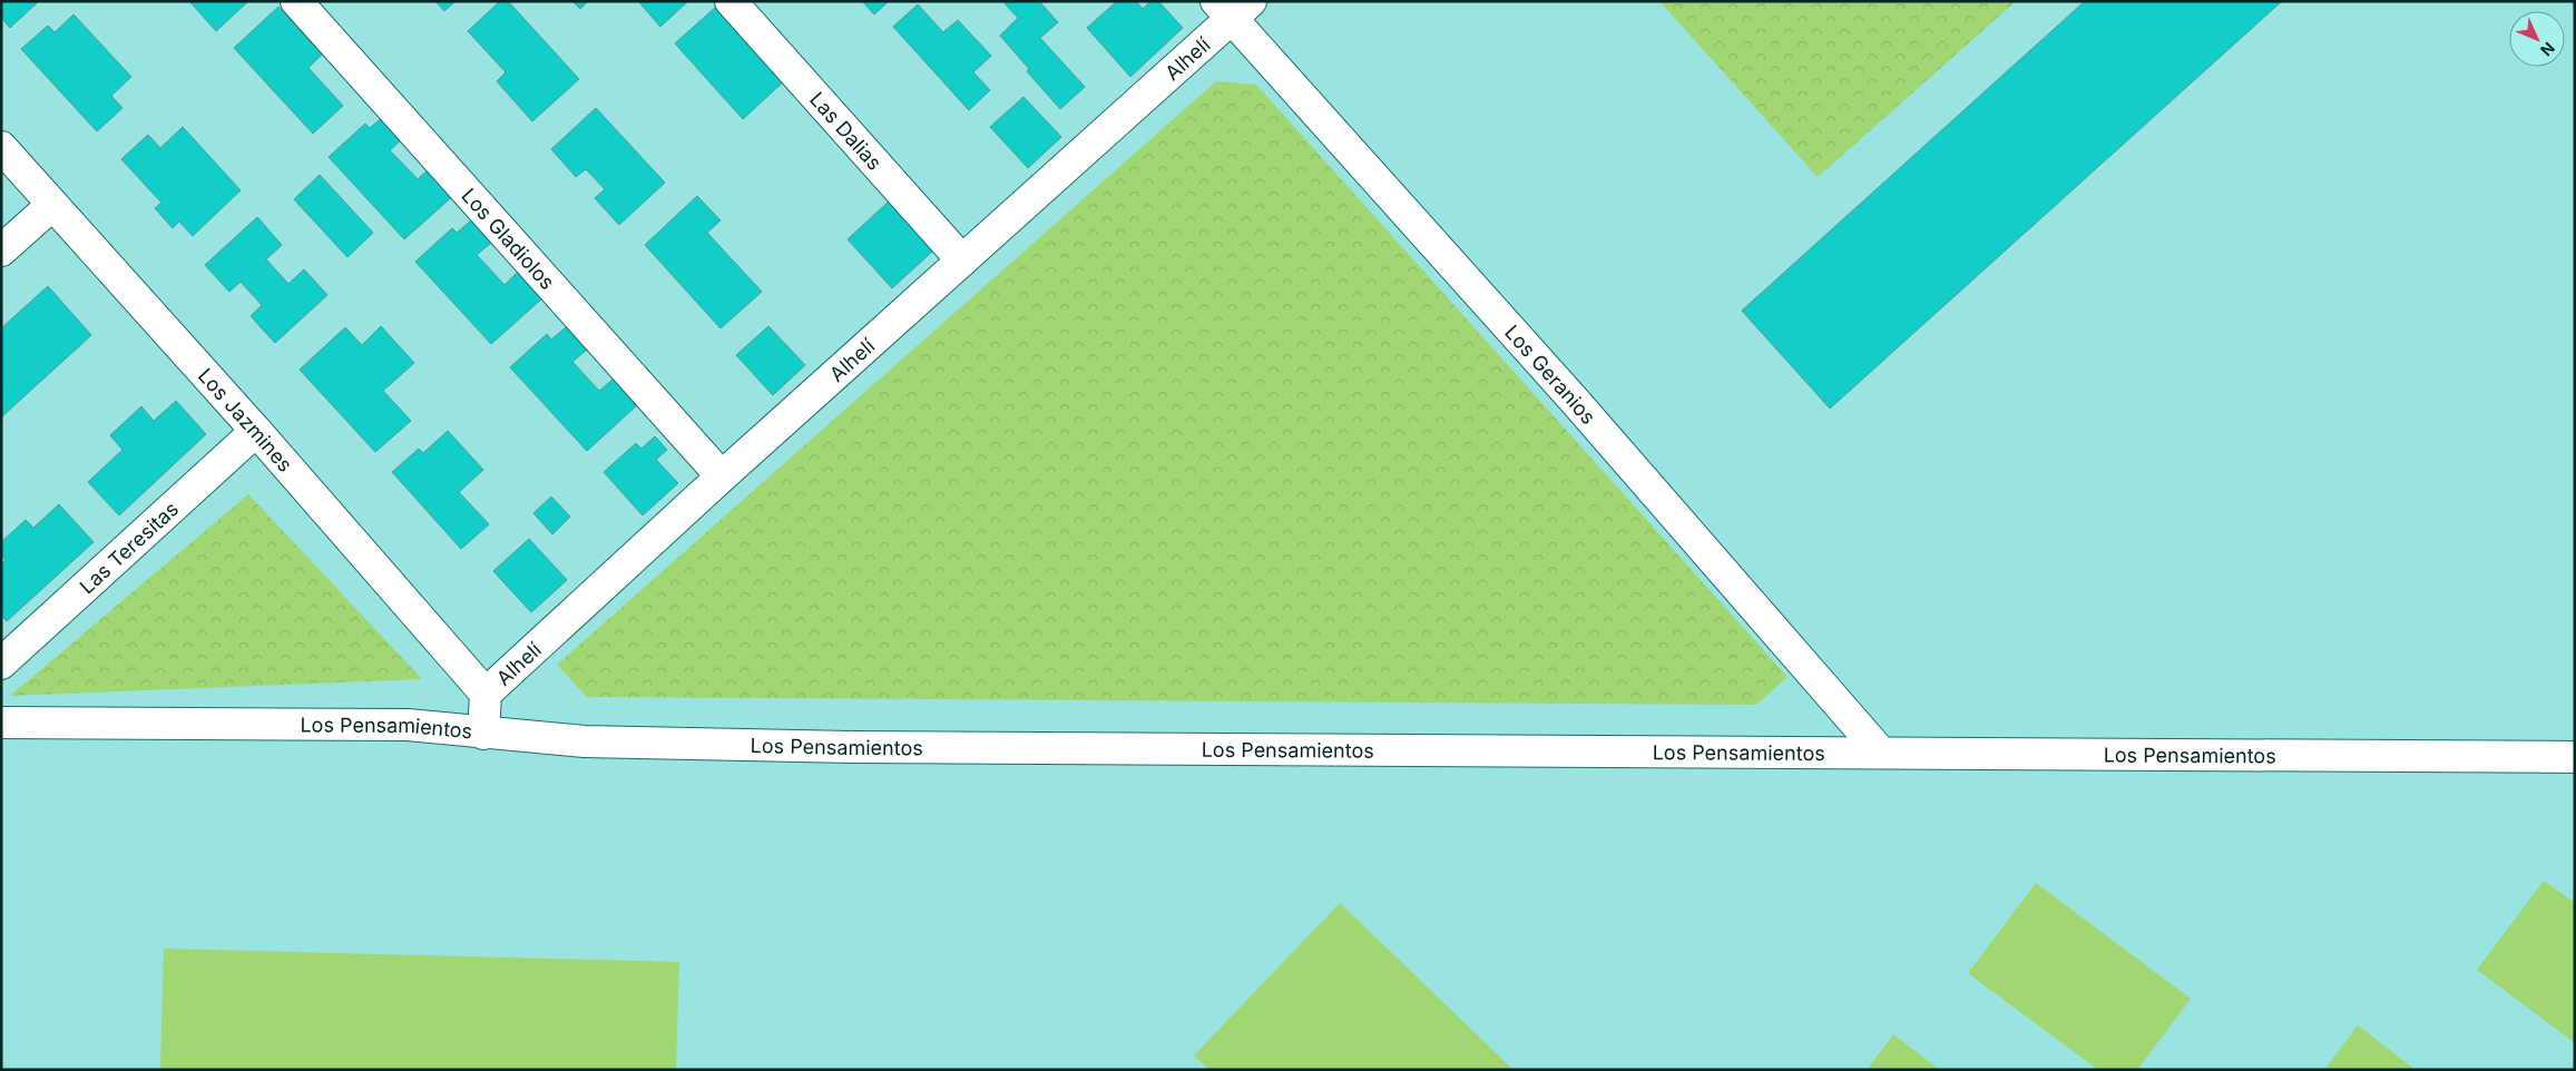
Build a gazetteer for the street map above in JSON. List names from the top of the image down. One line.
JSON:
{"streets":{"street":["Alhelí","Las Dalias","Los Gladiolos","Los Geranios","Los Jazmines","Las Teresitas","Los Pensamientos"]},"crossings":[["Alhelí","Las Dalias"],["Alhelí","Los Gladiolos"],["Alhelí","Los Geranios"],["Alhelí","Los Jazmines"],["Alhelí","Los Pensamientos"],["Los Geranios","Los Pensamientos"],["Los Jazmines","Las Teresitas"]],"north":"bottom right"}
